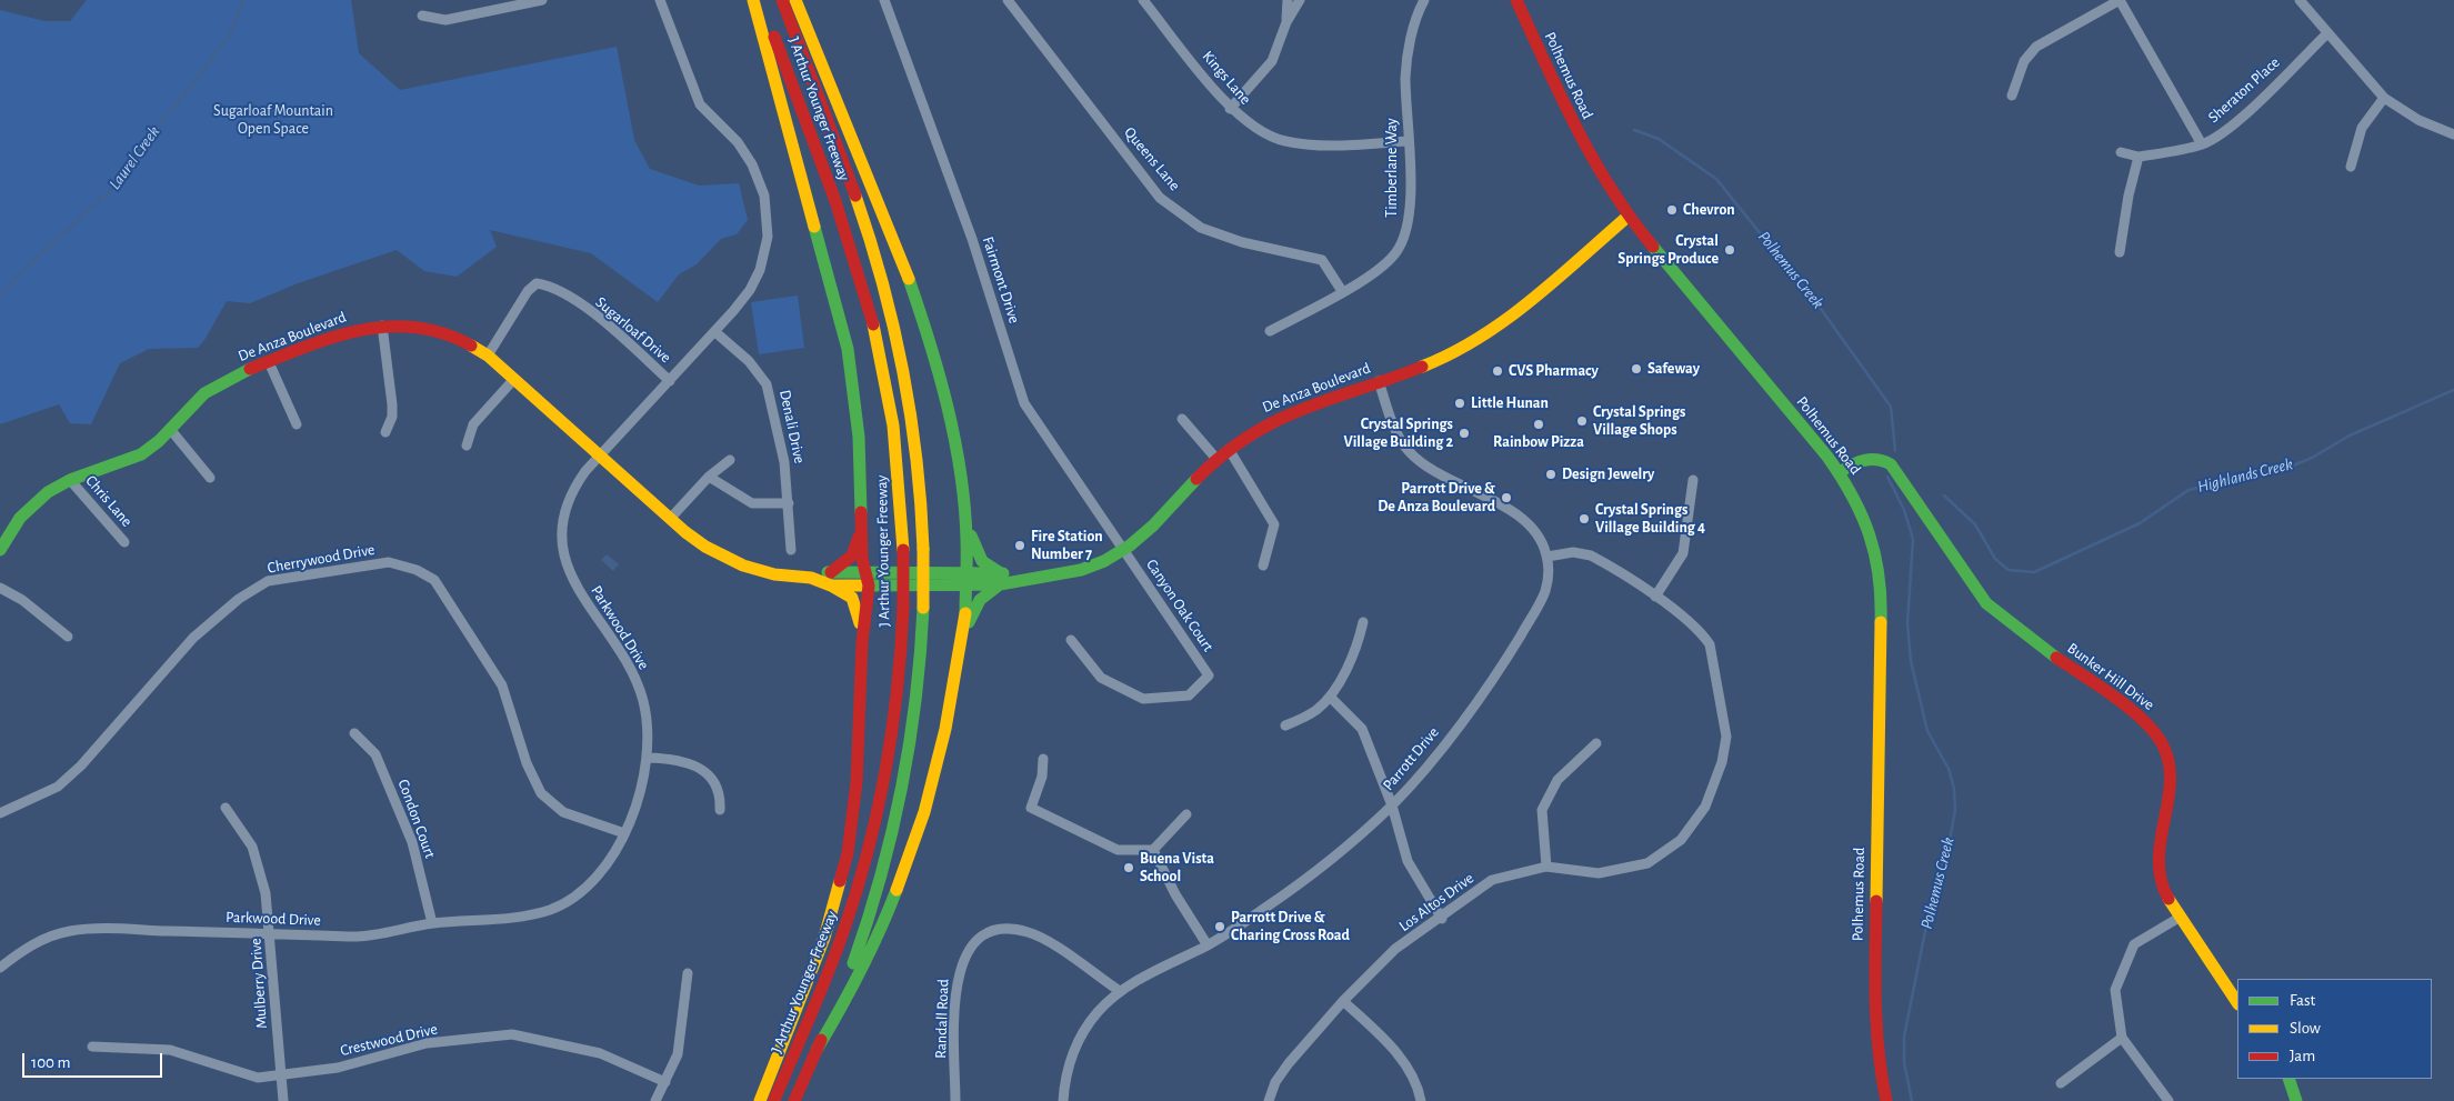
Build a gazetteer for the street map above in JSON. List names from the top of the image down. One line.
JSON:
{"streets":{"main road":["Polhemus Road","J Arthur Younger Freeway","De Anza Boulevard","Bunker Hill Drive"],"street":["Kings Lane","Sheraton Place","Queens Lane","Timberlane Way","Fairmont Drive","Sugarloaf Drive","Denali Drive","Chris Lane","Cherrywood Drive","Canyon Oak Court","Parkwood Drive","Parrott Drive","Condon Court","Los Altos Drive","Mulberry Drive","Randall Road","Crestwood Drive"]},"crossings":[["Polhemus Road","De Anza Boulevard"],["Polhemus Road","Bunker Hill Drive"],["Kings Lane","Timberlane Way"],["Queens Lane","Timberlane Way"],["Fairmont Drive","De Anza Boulevard"],["Fairmont Drive","Canyon Oak Court"],["Sugarloaf Drive","De Anza Boulevard"],["Sugarloaf Drive","Parkwood Drive"],["De Anza Boulevard","Chris Lane"],["De Anza Boulevard","Canyon Oak Court"],["De Anza Boulevard","Parkwood Drive"],["De Anza Boulevard","Parrott Drive"],["Denali Drive","Parkwood Drive"],["Cherrywood Drive","Parkwood Drive"],["Parkwood Drive","Condon Court"],["Parkwood Drive","Mulberry Drive"],["Parrott Drive","Los Altos Drive"],["Parrott Drive","Randall Road"],["Mulberry Drive","Crestwood Drive"]],"water":["Laurel Creek","Polhemus Creek","Highlands Creek"],"parks":["Sugarloaf Mountain Open Space"],"places":["Chevron","Crystal Springs Produce","Safeway","CVS Pharmacy","Little Hunan","Crystal Springs Village Shops","Rainbow Pizza","Crystal Springs Village Building 2","Design Jewelry","Parrott Drive & De Anza Boulevard","Crystal Springs Village Building 4","Fire Station Number 7","Buena Vista School","Parrott Drive & Charing Cross Road"],"legend":["Fast","Slow","Jam"],"scale_bar":"100 m"}
